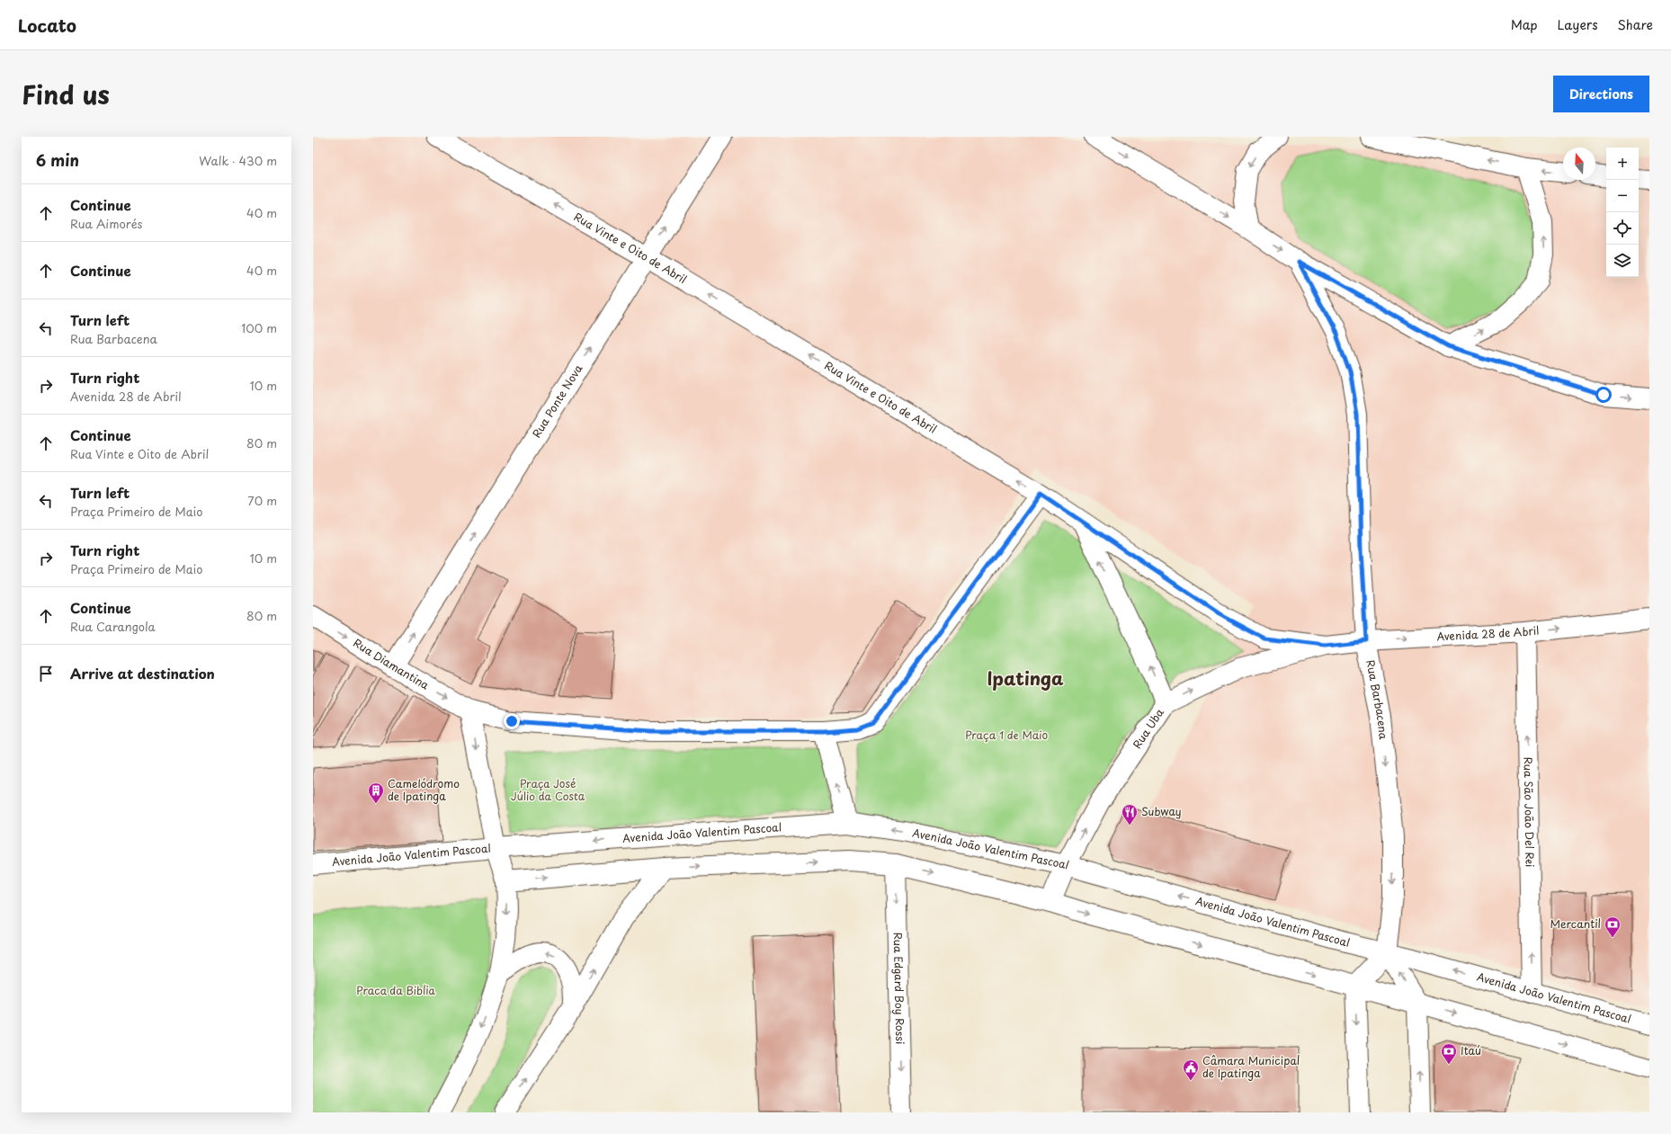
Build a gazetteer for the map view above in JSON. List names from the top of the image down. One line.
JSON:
{"streets":{"street":["Rua Vinte e Oito de Abril","Rua Ponte Nova","Avenida 28 de Abril","Rua Diamantina","Rua Barbacena","Rua Uba","Rua São João Del Rei","Avenida João Valentim Pascoal","Rua Edgard Boy Rossi"]},"crossings":[["Rua Vinte e Oito de Abril","Rua Ponte Nova"],["Rua Vinte e Oito de Abril","Avenida 28 de Abril"],["Rua Vinte e Oito de Abril","Rua Diamantina"],["Rua Vinte e Oito de Abril","Rua Uba"],["Rua Ponte Nova","Rua Diamantina"],["Avenida 28 de Abril","Rua Barbacena"],["Avenida 28 de Abril","Rua Uba"],["Avenida 28 de Abril","Rua São João Del Rei"],["Rua Barbacena","Avenida João Valentim Pascoal"],["Rua Uba","Avenida João Valentim Pascoal"],["Rua São João Del Rei","Avenida João Valentim Pascoal"]],"one_way":["Rua Vinte e Oito de Abril","Rua Ponte Nova","Avenida 28 de Abril","Rua Barbacena","Rua Uba","Rua São João Del Rei","Rua Edgard Boy Rossi"],"districts":["Ipatinga"],"parks":["Praça 1 de Maio","Praça José Júlio da Costa","Praca da Biblia"],"places":{"building":["Camelódromo de Ipatinga"],"restaurant":["Subway"],"bank":["Mercantil","Itaú"],"public building":["Câmara Municipal de Ipatinga"]},"north":"top","page":{"header":"Locato","nav":["Map","Layers","Share"],"title":"Find us","buttons":"Directions","heading":["6 min","Walk · 430 m"],"map_buttons":["+","−"],"list":[["Continue","Rua Aimorés","40 m"],["Continue","40 m"],["Turn left","Rua Barbacena","100 m"],["Turn right","Avenida 28 de Abril","10 m"],["Continue","Rua Vinte e Oito de Abril","80 m"],["Turn left","Praça Primeiro de Maio","70 m"],["Turn right","Praça Primeiro de Maio","10 m"],["Continue","Rua Carangola","80 m"],"Arrive at destination"]}}
